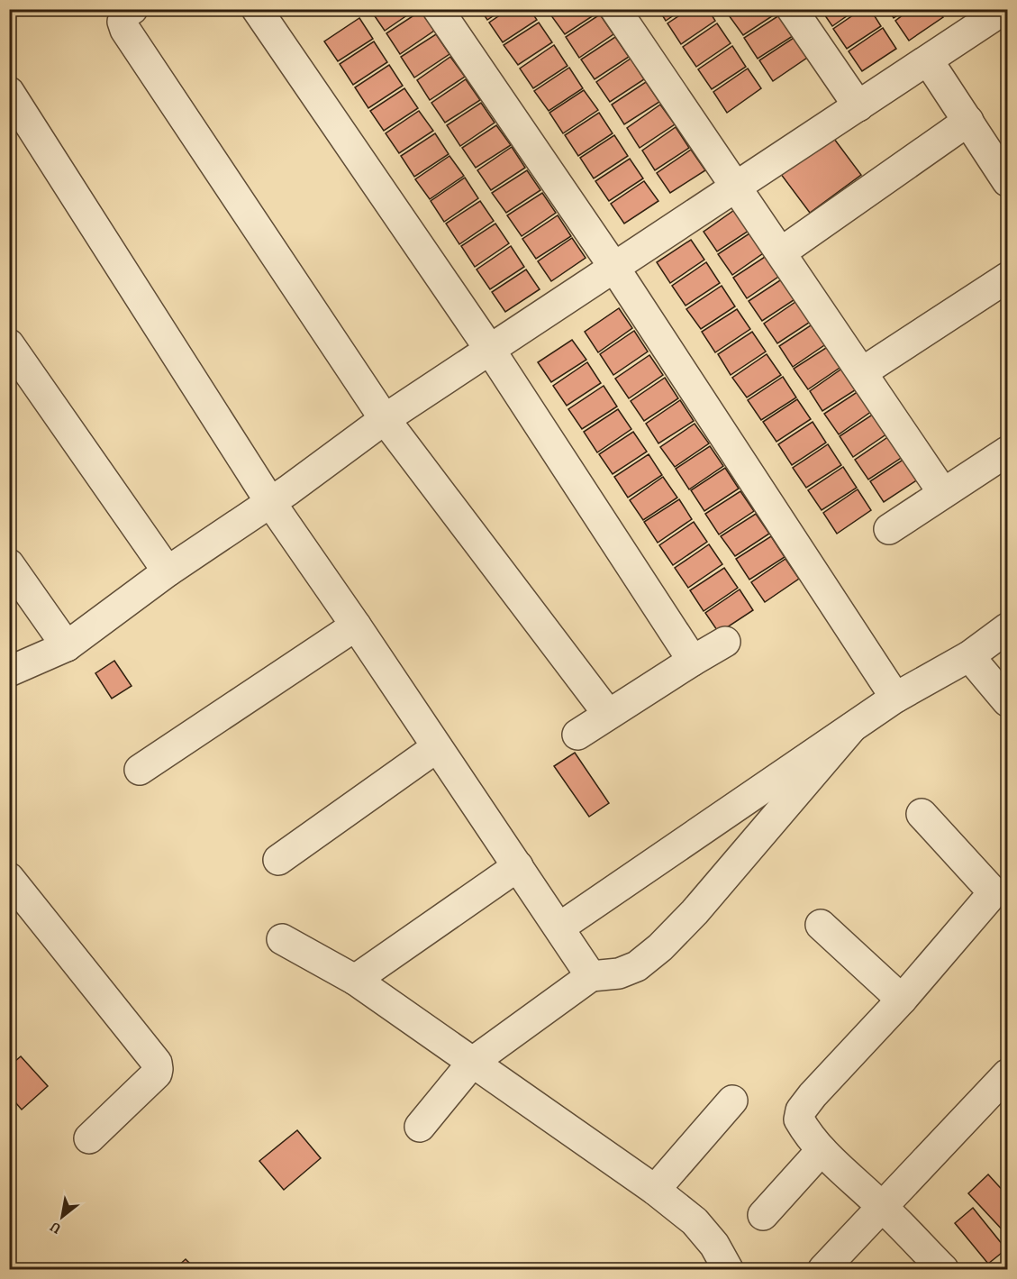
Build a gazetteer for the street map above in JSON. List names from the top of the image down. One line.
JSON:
{"north":"bottom left"}
